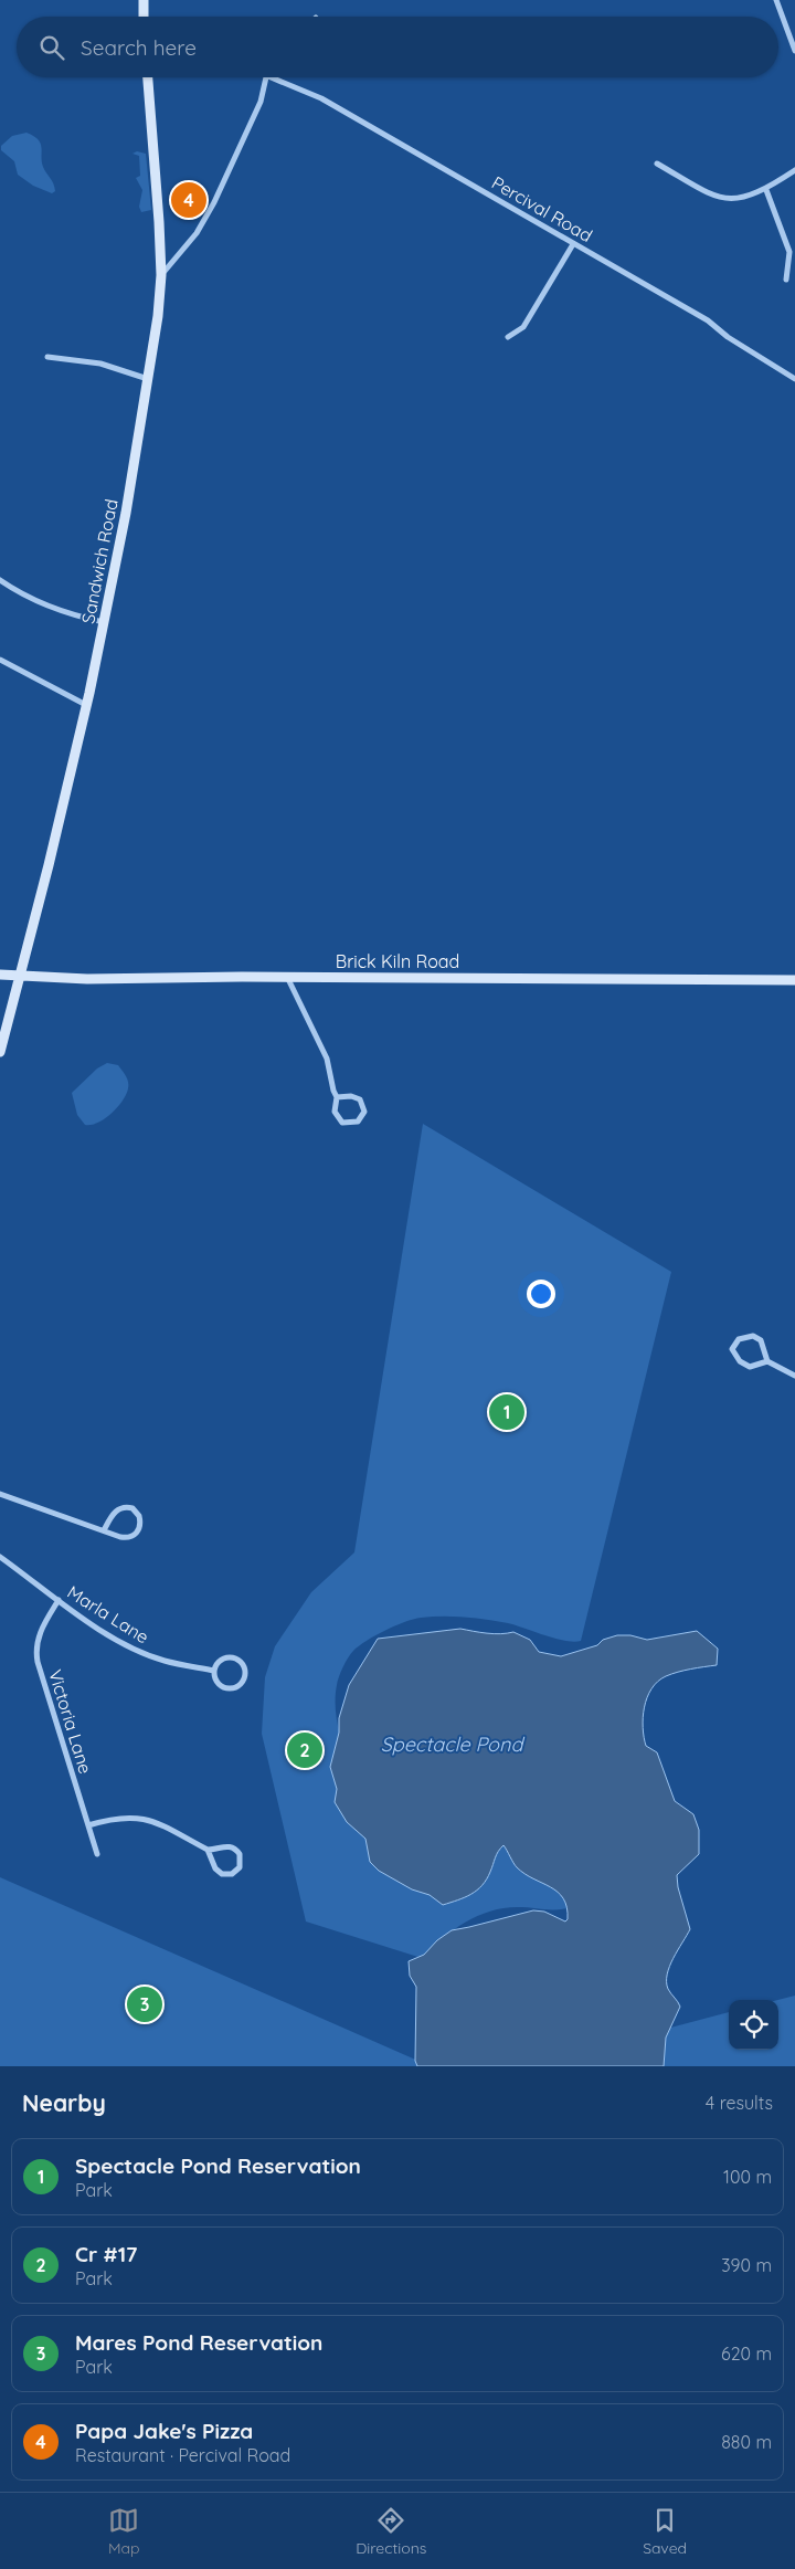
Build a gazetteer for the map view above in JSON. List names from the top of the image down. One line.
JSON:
{"streets":{"main road":["Sandwich Road","Brick Kiln Road"],"street":["Percival Road","Marla Lane","Victoria Lane"]},"crossings":[["Sandwich Road","Brick Kiln Road"],["Marla Lane","Victoria Lane"]],"water":["Spectacle Pond"],"page":{"search":"Search here","pins":["4","1","2","3"],"heading":["Nearby","4 results"],"list":[{"mark":"1","name":"Spectacle Pond Reservation","note":"Park","value":"100 m"},{"mark":"2","name":"Cr #17","note":"Park","value":"390 m"},{"mark":"3","name":"Mares Pond Reservation","note":"Park","value":"620 m"},{"mark":"4","name":"Papa Jake's Pizza","note":"Restaurant · Percival Road","value":"880 m"}],"nav":["Map","Directions","Saved"]}}
